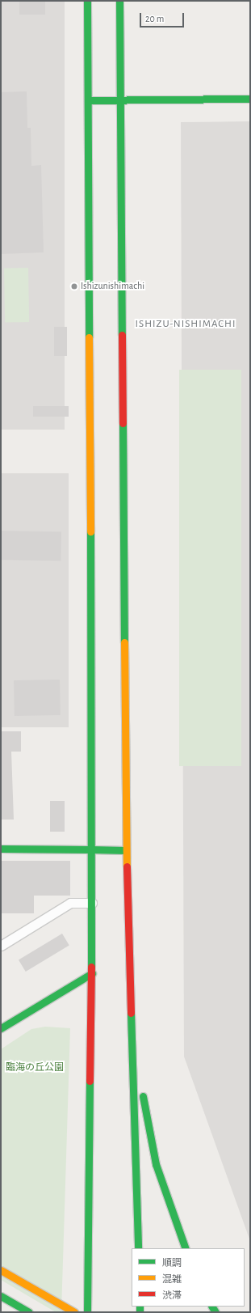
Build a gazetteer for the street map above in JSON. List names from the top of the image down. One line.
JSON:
{"districts":["ISHIZU-NISHIMACHI"],"parks":["臨海の丘公園"],"places":["Ishizunishimachi"],"legend":["順調","混雑","渋滞"],"scale_bar":"20 m"}
